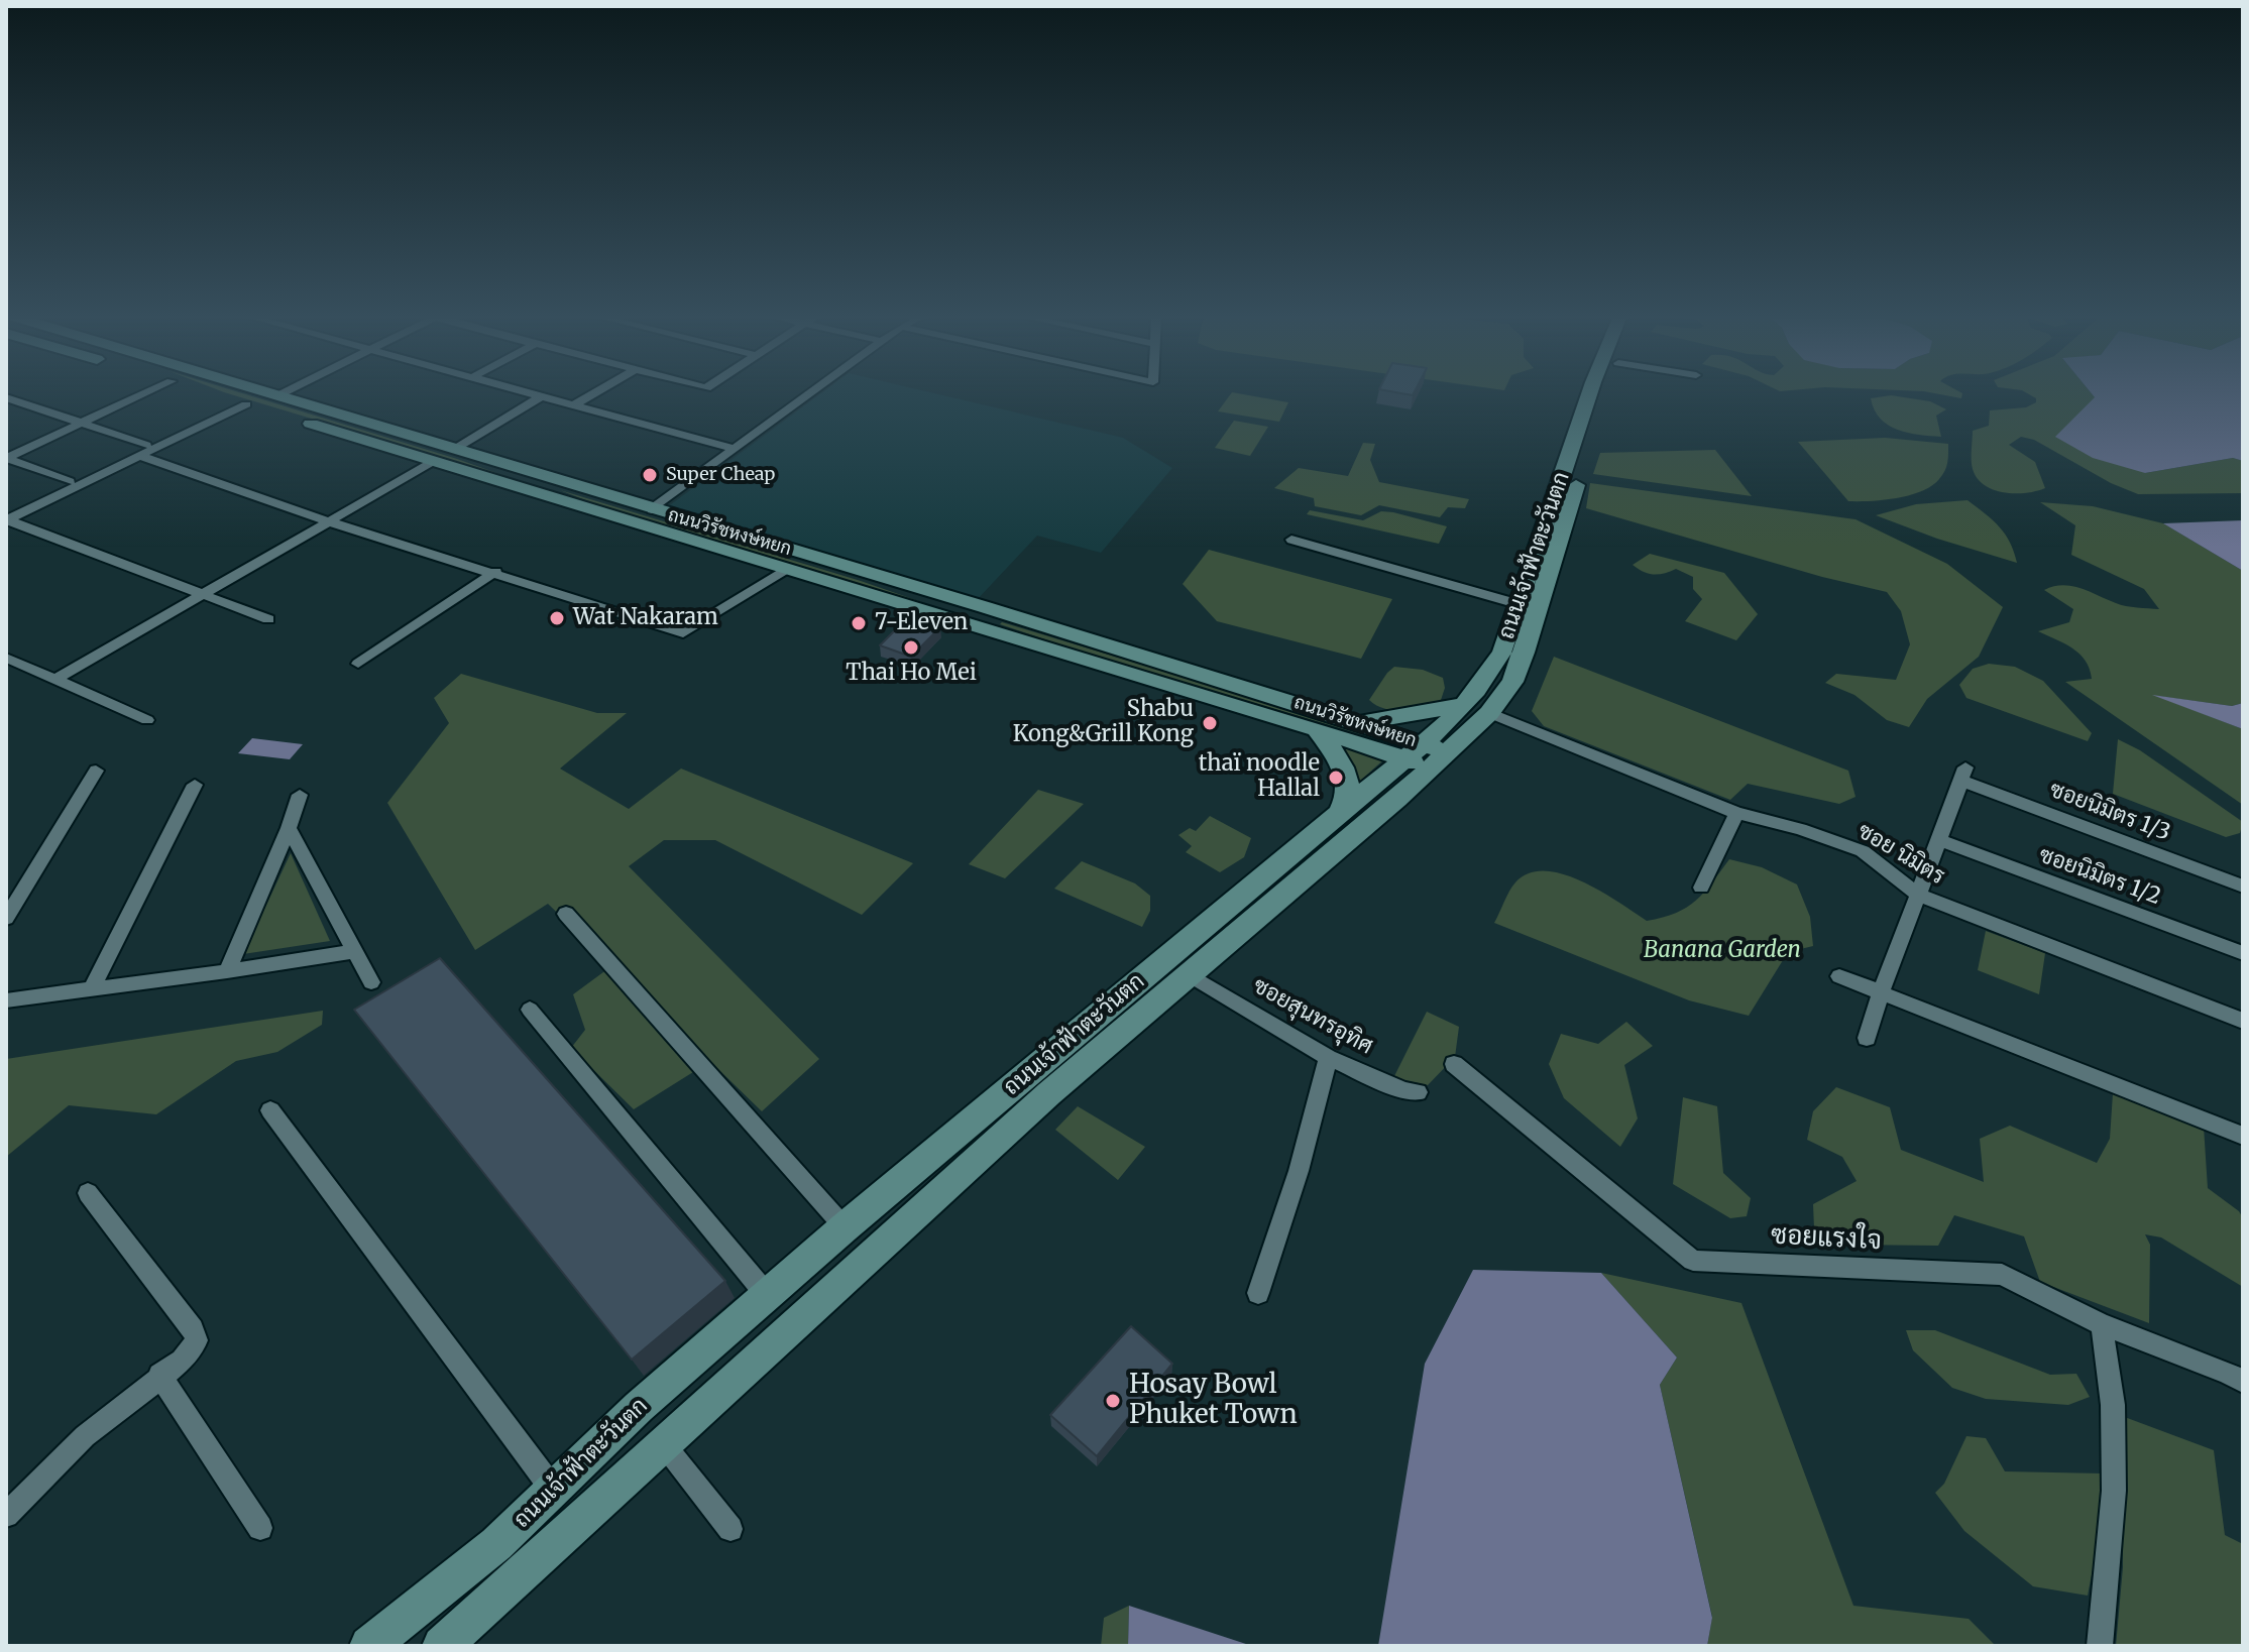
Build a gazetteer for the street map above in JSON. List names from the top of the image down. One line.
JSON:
{"streets":{"main road":["ถนนวิรัชหงษ์หยก","ถนนเจ้าฟ้าตะวันตก"],"street":["ซอยนิมิตร 1/3","ซอย นิมิตร","ซอยนิมิตร 1/2","ซอยสุนทรอุทิศ","ซอยแรงใจ"]},"crossings":[["ถนนวิรัชหงษ์หยก","ถนนเจ้าฟ้าตะวันตก"],["ถนนเจ้าฟ้าตะวันตก","ซอย นิมิตร"],["ถนนเจ้าฟ้าตะวันตก","ซอยสุนทรอุทิศ"],["ซอยนิมิตร 1/3","ซอยนิมิตร 1/2"]],"parks":["Banana Garden"],"places":["Super Cheap","Wat Nakaram","7-Eleven","Thai Ho Mei","Shabu Kong&Grill Kong","thaï noodle Hallal","Hosay Bowl Phuket Town"]}
